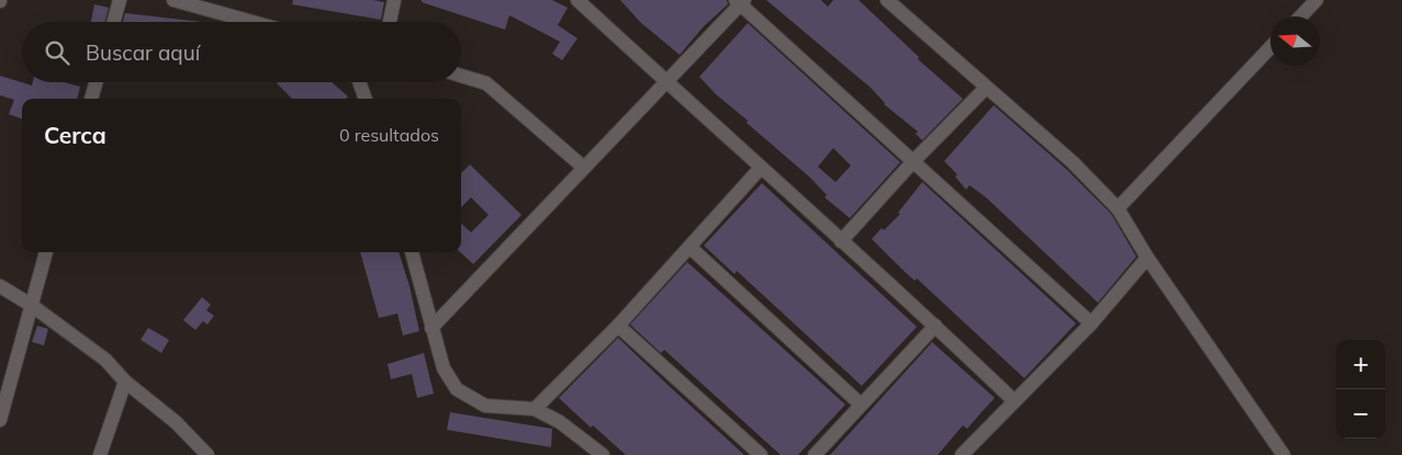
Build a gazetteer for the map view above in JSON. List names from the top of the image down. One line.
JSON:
{"north":"left","page":{"search":"Buscar aquí","heading":["Cerca","0 resultados"],"map_buttons":["+","−"]}}
